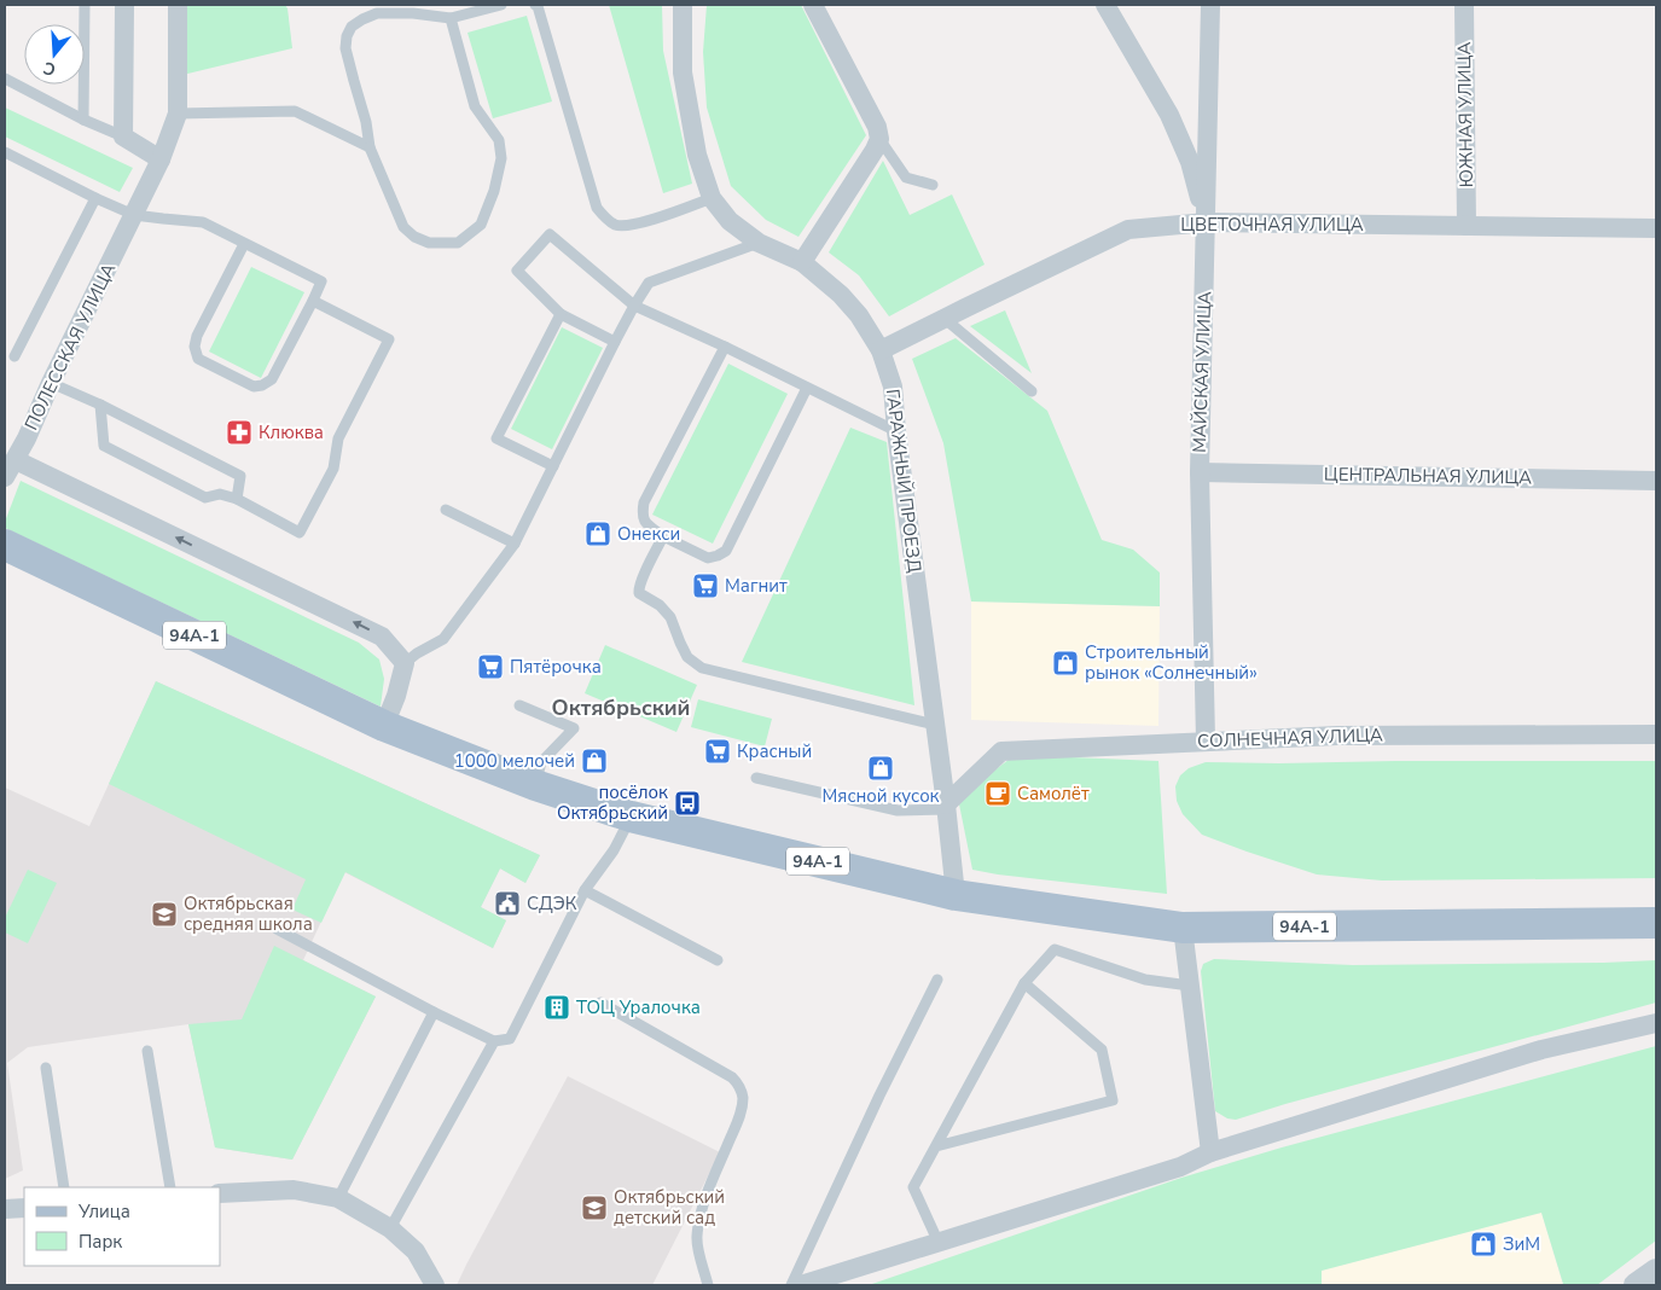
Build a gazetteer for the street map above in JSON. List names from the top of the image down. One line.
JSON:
{"streets":{"main road":["94А-1"],"street":["ЮЖНАЯ УЛИЦА","ЦВЕТОЧНАЯ УЛИЦА","ПОЛЕССКАЯ УЛИЦА","МАЙСКАЯ УЛИЦА","ЦЕНТРАЛЬНАЯ УЛИЦА","ГАРАЖНЫЙ ПРОЕЗД","СОЛНЕЧНАЯ УЛИЦА"]},"crossings":[["ЮЖНАЯ УЛИЦА","ЦВЕТОЧНАЯ УЛИЦА"],["ЦВЕТОЧНАЯ УЛИЦА","МАЙСКАЯ УЛИЦА"],["ЦВЕТОЧНАЯ УЛИЦА","ГАРАЖНЫЙ ПРОЕЗД"],["МАЙСКАЯ УЛИЦА","ЦЕНТРАЛЬНАЯ УЛИЦА"],["МАЙСКАЯ УЛИЦА","СОЛНЕЧНАЯ УЛИЦА"],["ГАРАЖНЫЙ ПРОЕЗД","94А-1"],["ГАРАЖНЫЙ ПРОЕЗД","СОЛНЕЧНАЯ УЛИЦА"]],"districts":["Октябрьский"],"places":{"pharmacy":["Клюква"],"shop":["Онекси","Строительный рынок «Солнечный»","1000 мелочей","Мясной кусок","ЗиМ"],"supermarket":["Магнит","Пятёрочка","Красный"],"cafe":["Самолёт"],"bus stop":["посёлок Октябрьский"],"public building":["СДЭК"],"school or university":["Октябрьская средняя школа","Октябрьский детский сад"],"building":["ТОЦ Уралочка"]},"legend":["Улица","Парк"],"north":"bottom"}
